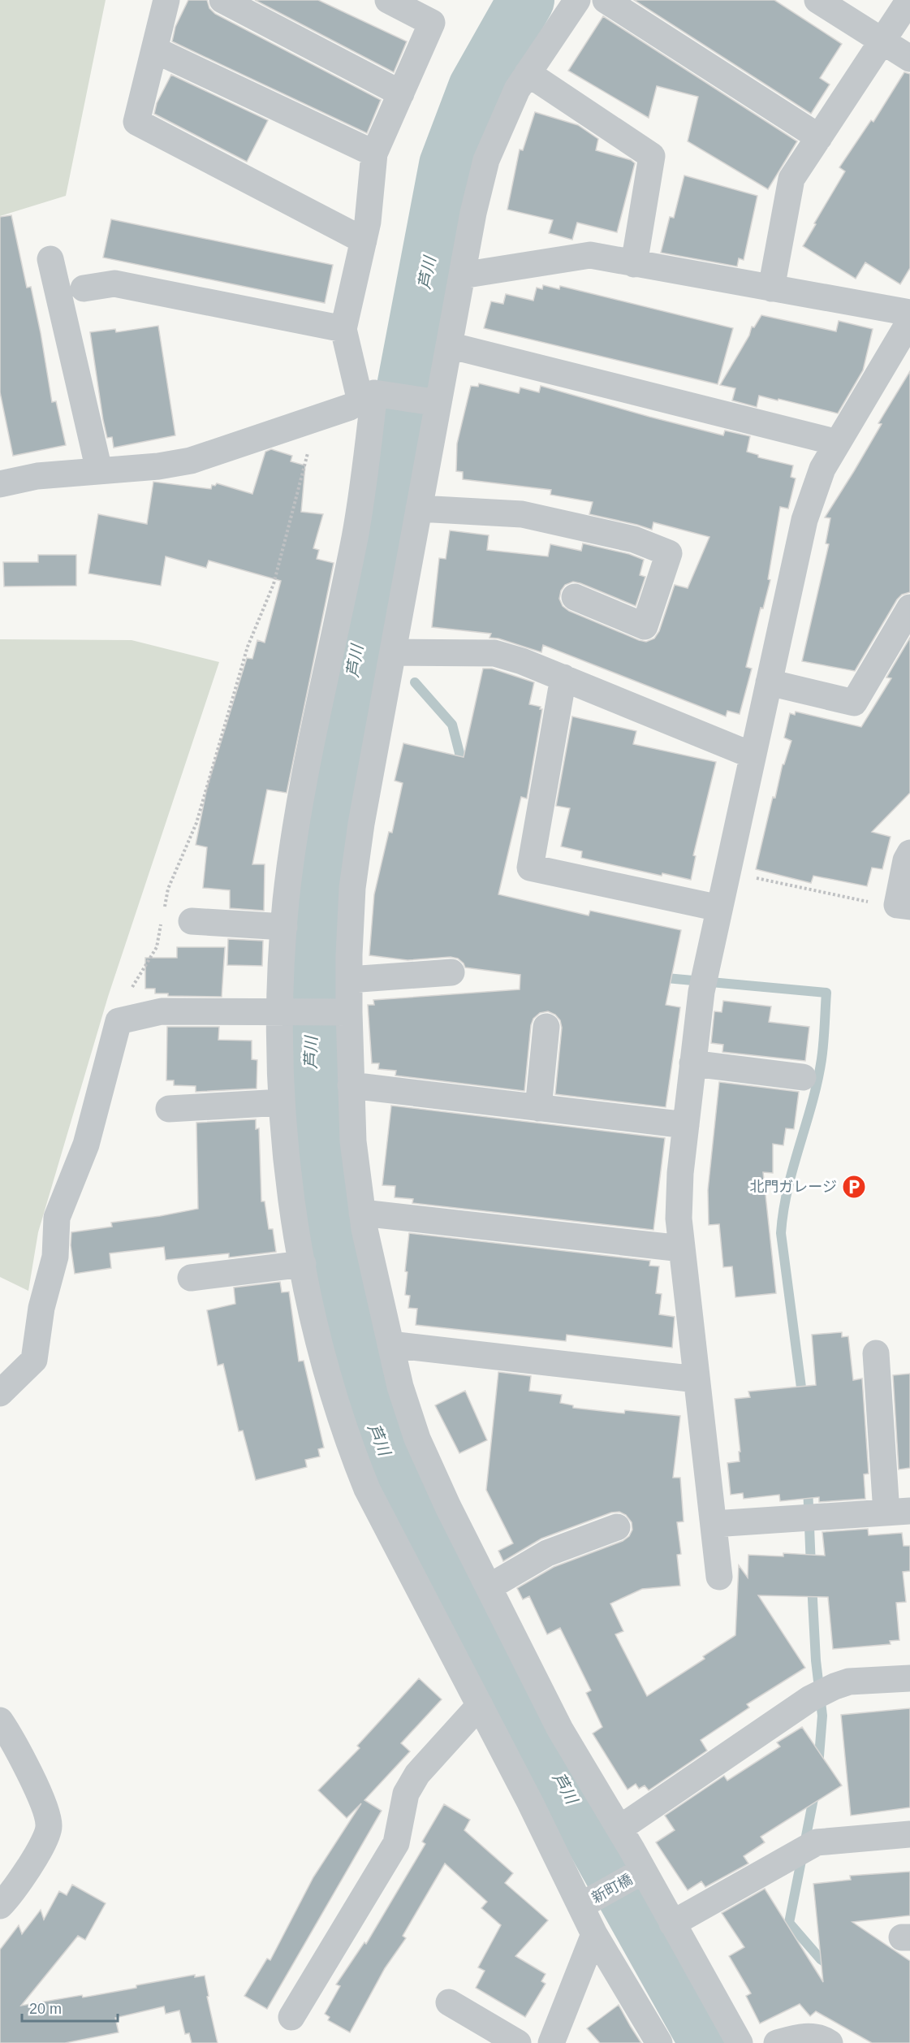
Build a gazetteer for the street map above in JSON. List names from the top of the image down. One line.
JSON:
{"streets":{"street":["新町橋"]},"water":["芦川"],"places":{"parking":["北門ガレージ"]},"scale_bar":"20 m"}
